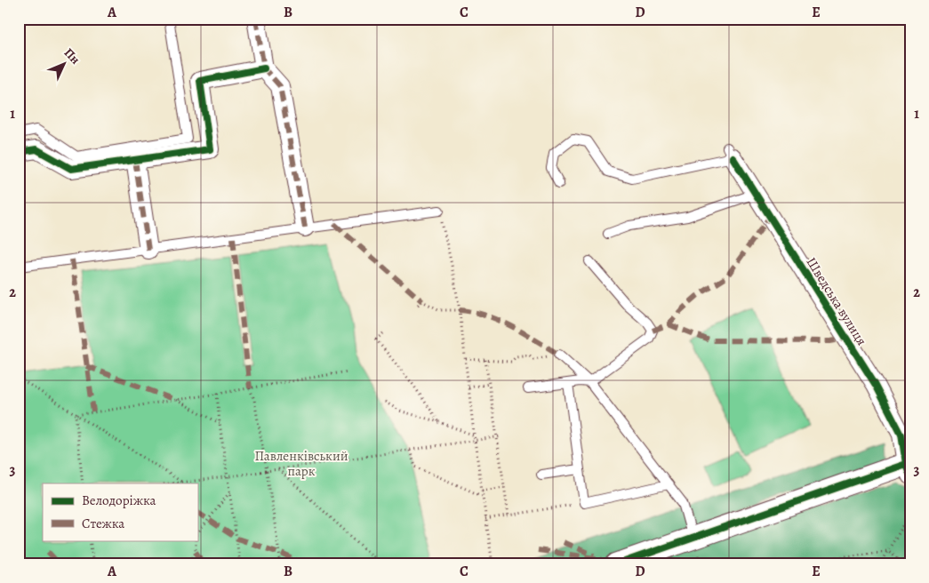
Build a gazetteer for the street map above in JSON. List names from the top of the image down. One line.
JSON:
{"streets":{"street":["Шведська вулиця"]},"parks":["Павленківський парк"],"legend":["Велодоріжка","Стежка"],"north":"top right","grid":{"columns":["A","B","C","D","E"],"rows":["1","2","3"]}}
